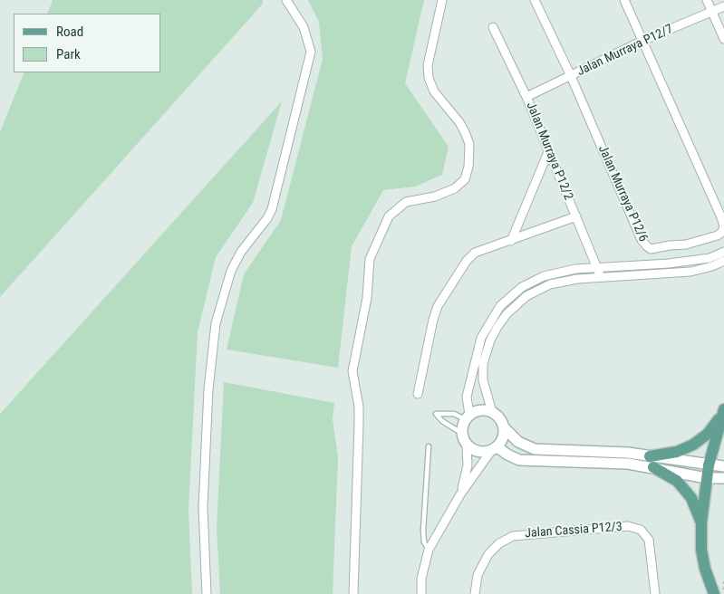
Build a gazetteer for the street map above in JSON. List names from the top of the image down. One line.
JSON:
{"streets":{"street":["Jalan Murraya P12/7","Jalan Murraya P12/2","Jalan Murraya P12/6","Jalan Cassia P12/3"]},"crossings":[["Jalan Murraya P12/7","Jalan Murraya P12/2"],["Jalan Murraya P12/7","Jalan Murraya P12/6"]],"legend":["Road","Park"]}
